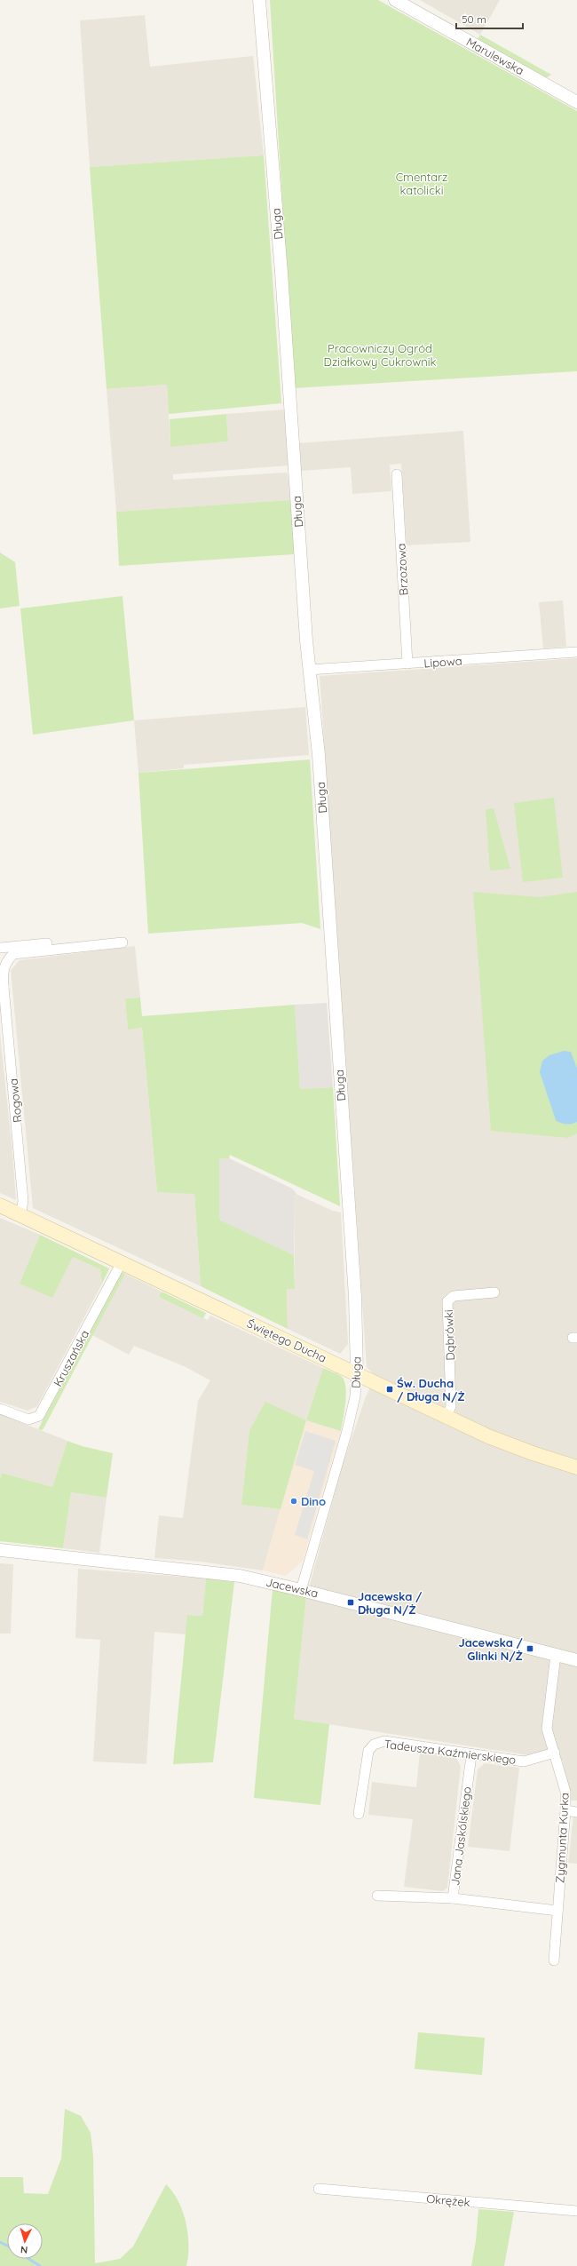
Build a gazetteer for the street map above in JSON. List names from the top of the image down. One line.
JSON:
{"streets":{"main road":["Świętego Ducha"],"street":["Marulewska","Długa","Brzozowa","Lipowa","Rogowa","Dąbrówki","Kruszańska","Jacewska","Tadeusza Kaźmierskiego","Jana Jaskólskiego","Zygmunta Kurka","Okrężek"]},"crossings":[["Długa","Lipowa"],["Długa","Świętego Ducha"],["Długa","Jacewska"],["Brzozowa","Lipowa"],["Rogowa","Świętego Ducha"],["Dąbrówki","Świętego Ducha"],["Świętego Ducha","Kruszańska"],["Jacewska","Zygmunta Kurka"],["Tadeusza Kaźmierskiego","Jana Jaskólskiego"],["Tadeusza Kaźmierskiego","Zygmunta Kurka"],["Jana Jaskólskiego","Zygmunta Kurka"]],"parks":["Cmentarz katolicki","Pracowniczy Ogród Działkowy Cukrownik"],"places":{"transit":["Św. Ducha / Długa N/Ż","Jacewska / Długa N/Ż","Jacewska / Glinki N/Ż"],"other":["Dino"]},"scale_bar":"50 m","north":"bottom"}
